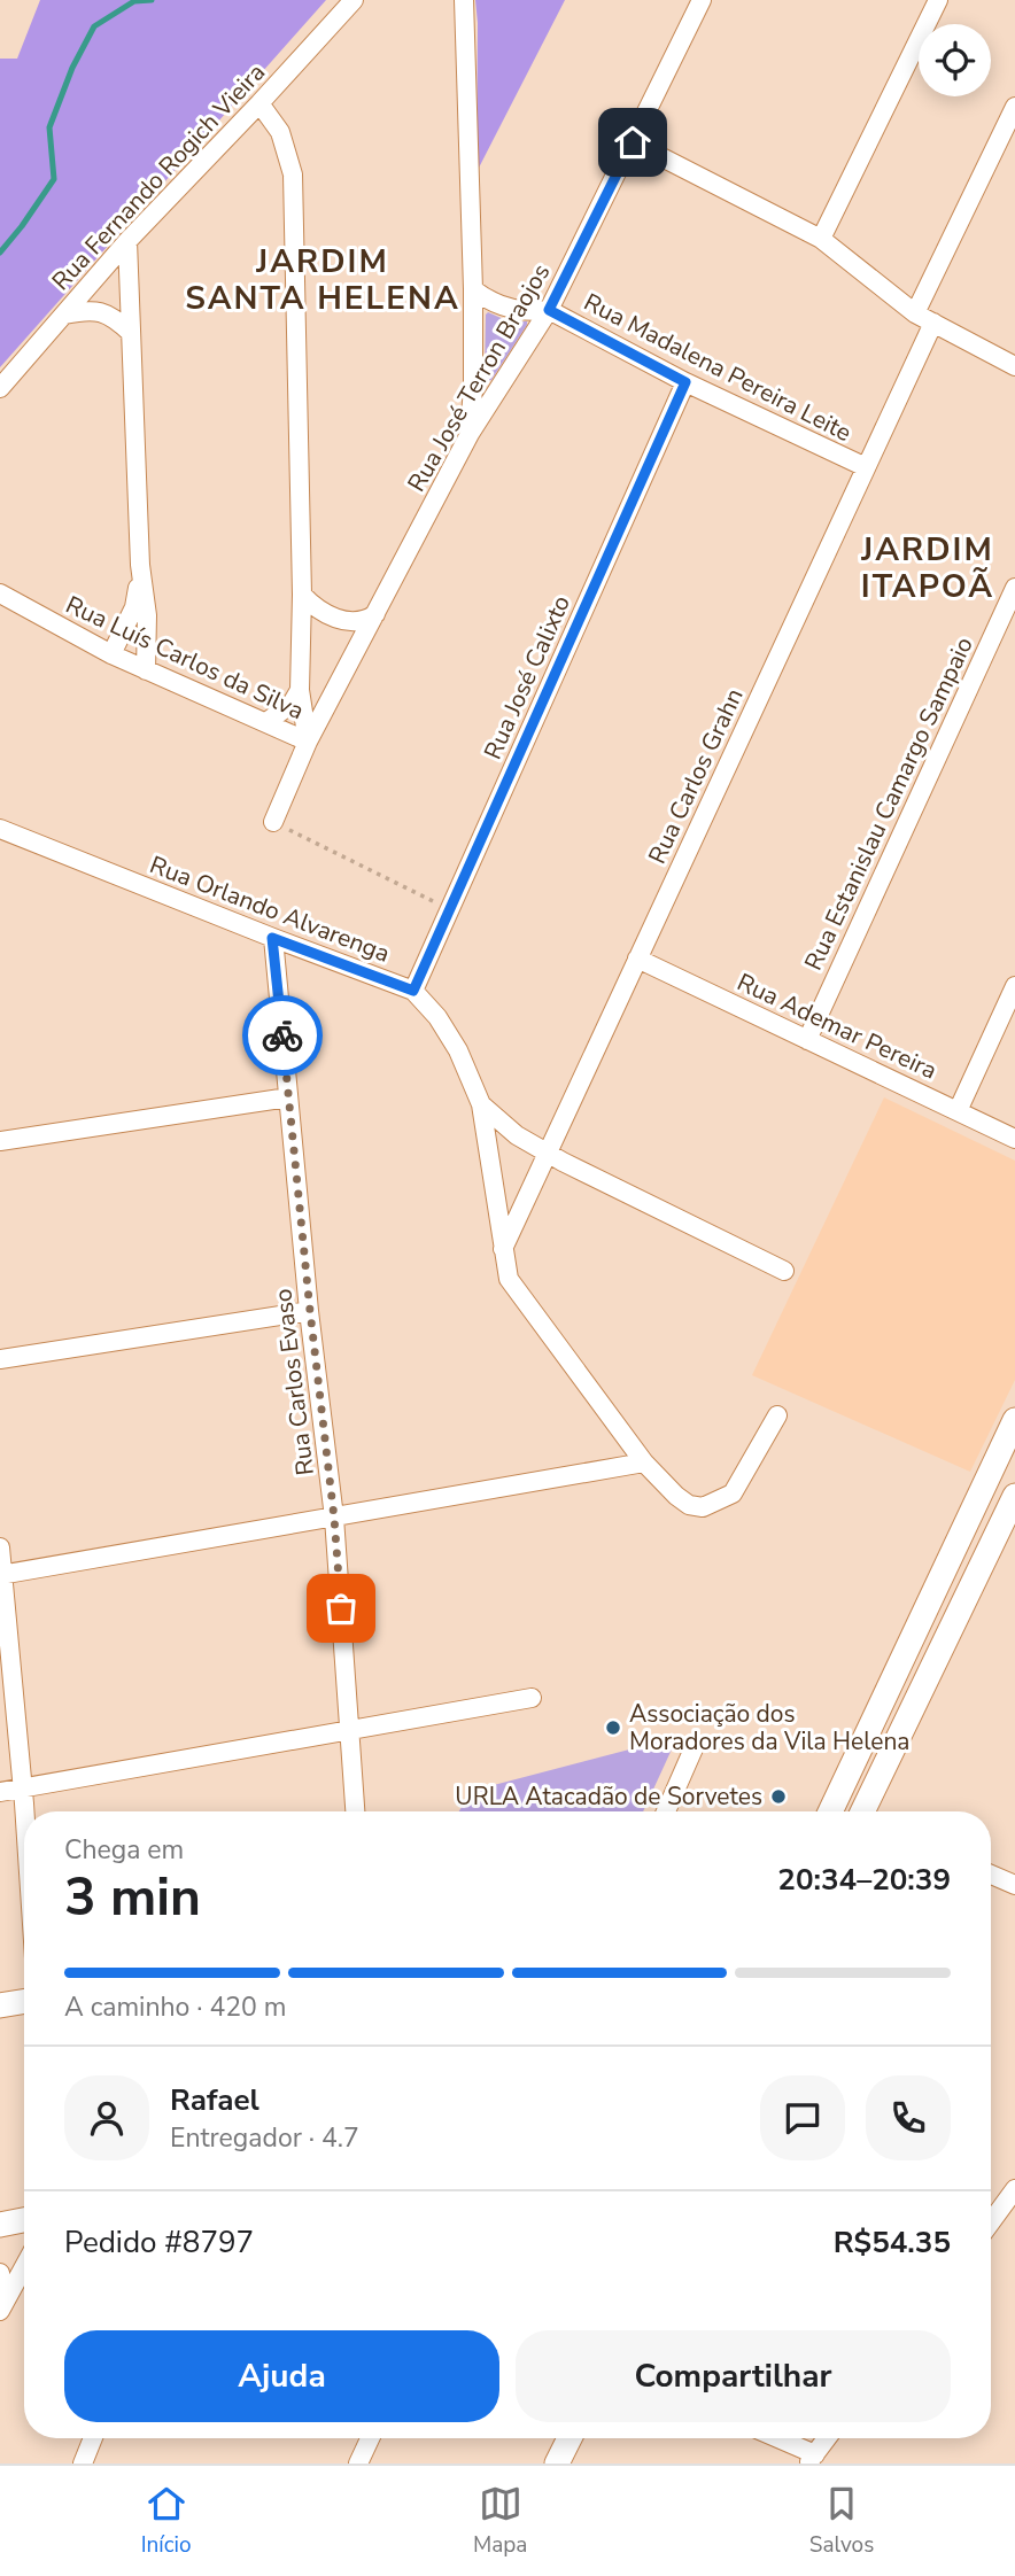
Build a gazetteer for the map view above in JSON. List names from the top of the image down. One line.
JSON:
{"streets":{"street":["Rua Fernando Rogich Vieira","Rua Madalena Pereira Leite","Rua José Terron Braojos","Rua Luís Carlos da Silva","Rua José Calixto","Rua Carlos Grahn","Rua Estanislau Camargo Sampaio","Rua Orlando Alvarenga","Rua Ademar Pereira","Rua Carlos Evaso"]},"crossings":[["Rua Madalena Pereira Leite","Rua José Terron Braojos"],["Rua Madalena Pereira Leite","Rua José Calixto"],["Rua Madalena Pereira Leite","Rua Carlos Grahn"],["Rua José Terron Braojos","Rua Luís Carlos da Silva"],["Rua José Calixto","Rua Orlando Alvarenga"],["Rua Carlos Grahn","Rua Orlando Alvarenga"],["Rua Carlos Grahn","Rua Ademar Pereira"],["Rua Estanislau Camargo Sampaio","Rua Ademar Pereira"],["Rua Orlando Alvarenga","Rua Carlos Evaso"]],"districts":["JARDIM SANTA HELENA","JARDIM ITAPOÃ"],"places":["Associação dos Moradores da Vila Helena","URLA Atacadão de Sorvetes"],"page":{"heading":["3 min","Chega em","20:34–20:39"],"panel":["Rafael","Entregador · 4.7","Pedido #8797","R$54.35"],"bar":"A caminho · 420 m","buttons":["Ajuda","Compartilhar"],"tabs":["Início","Mapa","Salvos"]}}
